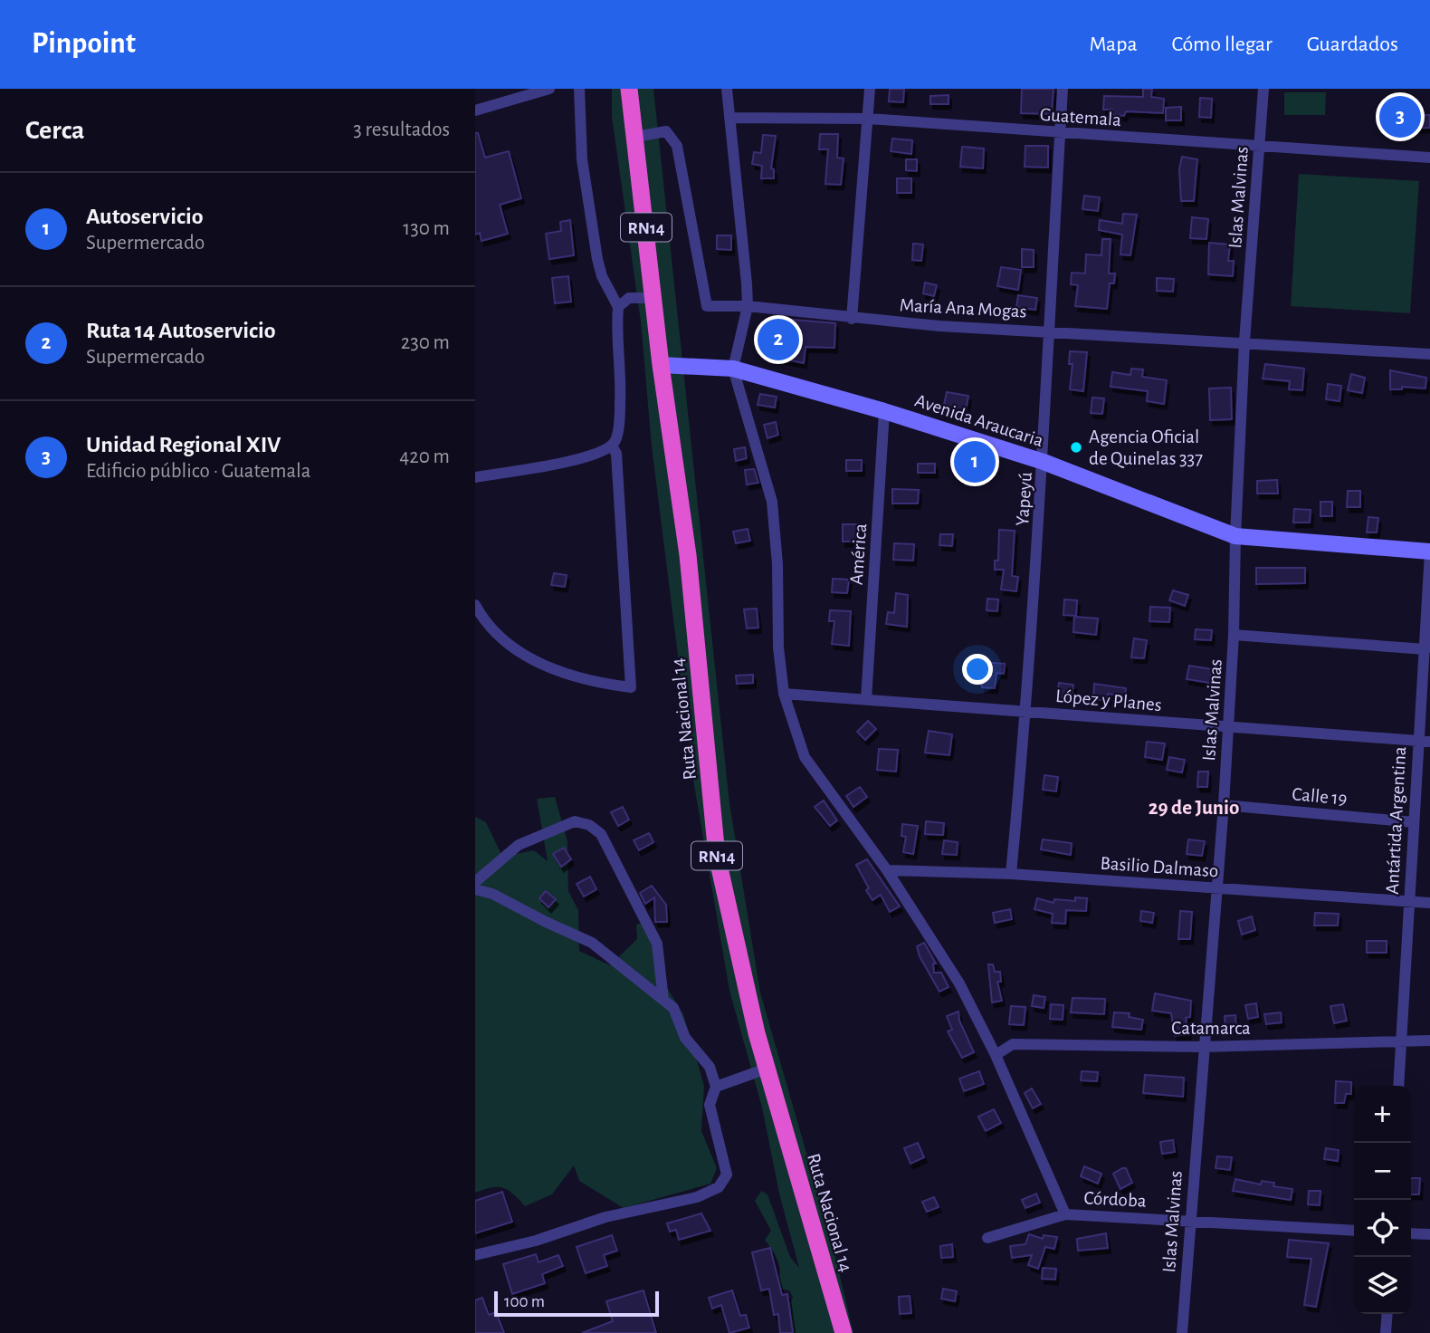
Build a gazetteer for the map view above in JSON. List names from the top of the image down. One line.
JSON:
{"streets":{"highway":["RN14","Ruta Nacional 14"],"main road":["Avenida Araucaria"],"street":["Guatemala","Islas Malvinas","María Ana Mogas","Yapeyú","América","López y Planes","Calle 19","Antártida Argentina","Basilio Dalmaso","Catamarca","Córdoba"]},"crossings":[["Guatemala","Islas Malvinas"],["Guatemala","Yapeyú"],["Islas Malvinas","María Ana Mogas"],["Islas Malvinas","Avenida Araucaria"],["Islas Malvinas","López y Planes"],["Islas Malvinas","Calle 19"],["Islas Malvinas","Basilio Dalmaso"],["Islas Malvinas","Catamarca"],["Islas Malvinas","Córdoba"],["María Ana Mogas","Yapeyú"],["María Ana Mogas","Ruta Nacional 14"],["Avenida Araucaria","Yapeyú"],["Avenida Araucaria","América"],["Avenida Araucaria","Ruta Nacional 14"],["Avenida Araucaria","Antártida Argentina"],["Yapeyú","López y Planes"],["Yapeyú","Basilio Dalmaso"],["América","López y Planes"],["López y Planes","Antártida Argentina"],["Calle 19","Antártida Argentina"],["Antártida Argentina","Basilio Dalmaso"],["Antártida Argentina","Catamarca"]],"districts":["29 de Junio"],"places":["Agencia Oficial de Quinelas 337"],"scale_bar":"100 m","page":{"header":"Pinpoint","nav":["Mapa","Cómo llegar","Guardados"],"heading":["Cerca","3 resultados"],"pins":["3","2","1"],"list":[{"mark":"1","name":"Autoservicio","note":"Supermercado","value":"130 m"},{"mark":"2","name":"Ruta 14 Autoservicio","note":"Supermercado","value":"230 m"},{"mark":"3","name":"Unidad Regional XIV","note":"Edificio público · Guatemala","value":"420 m"}],"map_buttons":["+","−"],"scale":"100 m"}}
